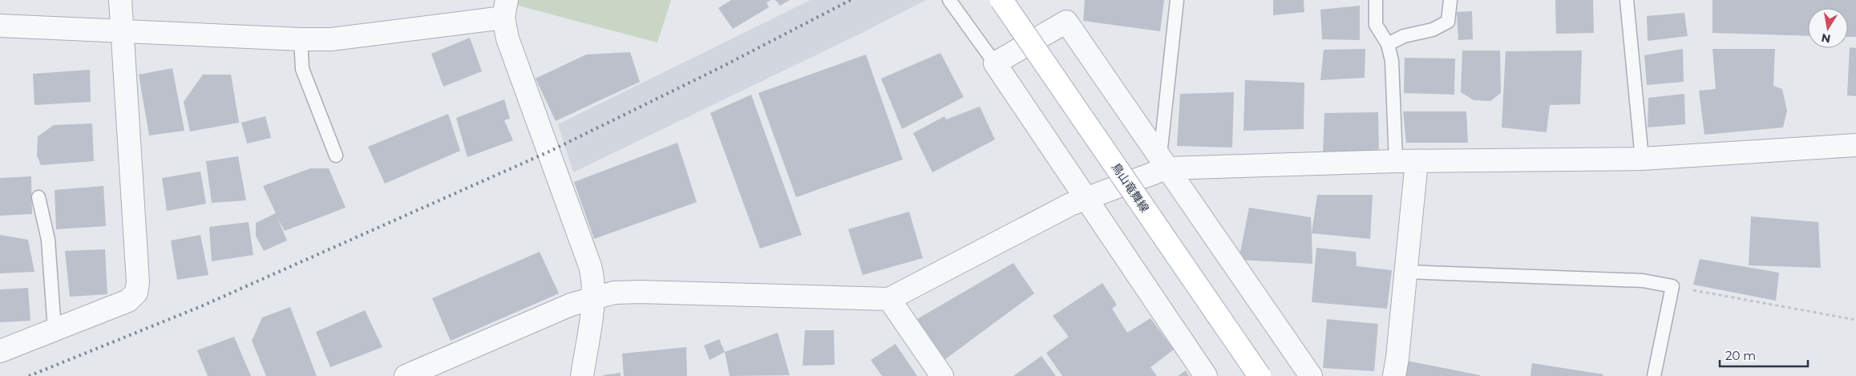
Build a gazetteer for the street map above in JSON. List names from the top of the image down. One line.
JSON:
{"streets":{"main road":["鳥山竜舞線"]},"scale_bar":"20 m","north":"bottom"}
